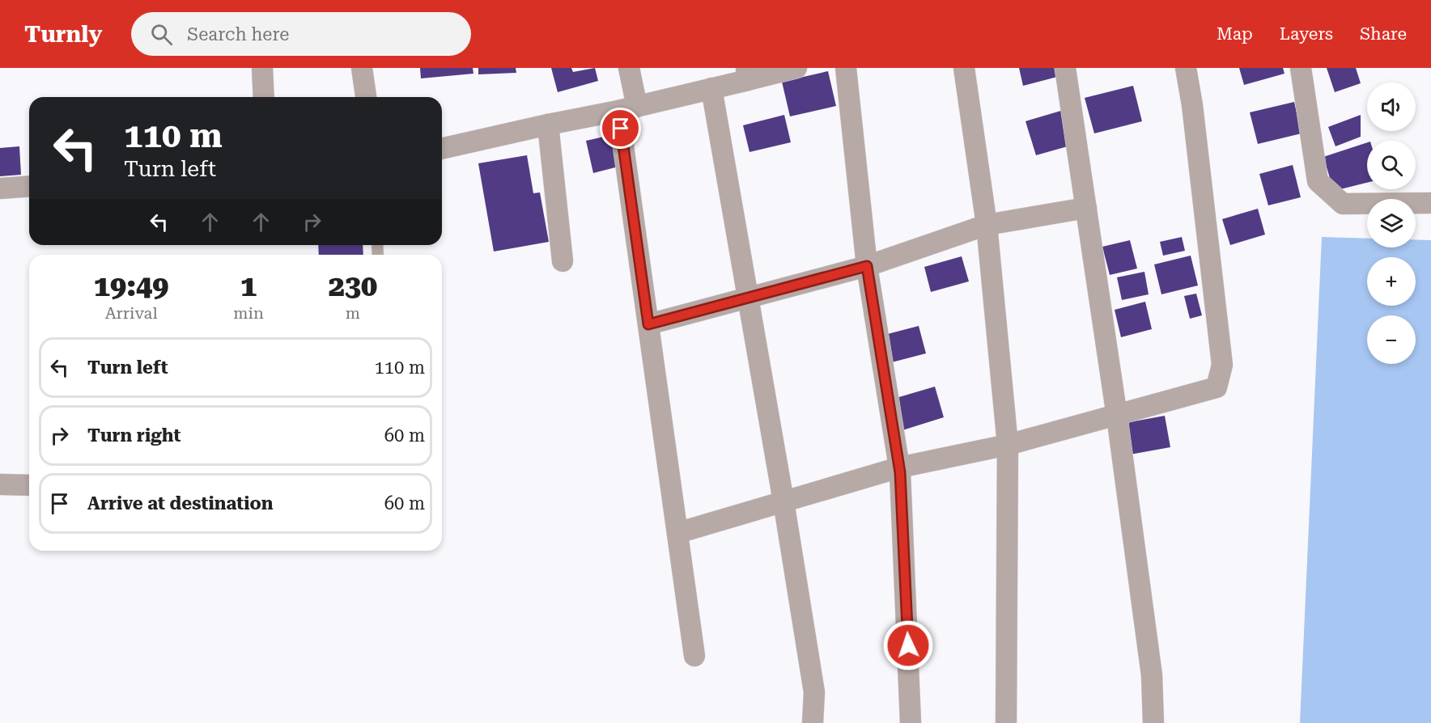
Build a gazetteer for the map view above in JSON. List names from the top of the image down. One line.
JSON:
{"page":{"header":"Turnly","search":"Search here","nav":["Map","Layers","Share"],"map_buttons":["+","−"],"turn":["110 m","Turn left"],"eta":["19:49","Arrival","1","min","230","m"],"list":[{"name":"Turn left","value":"110 m"},{"name":"Turn right","value":"60 m"},{"name":"Arrive at destination","value":"60 m"}]}}
